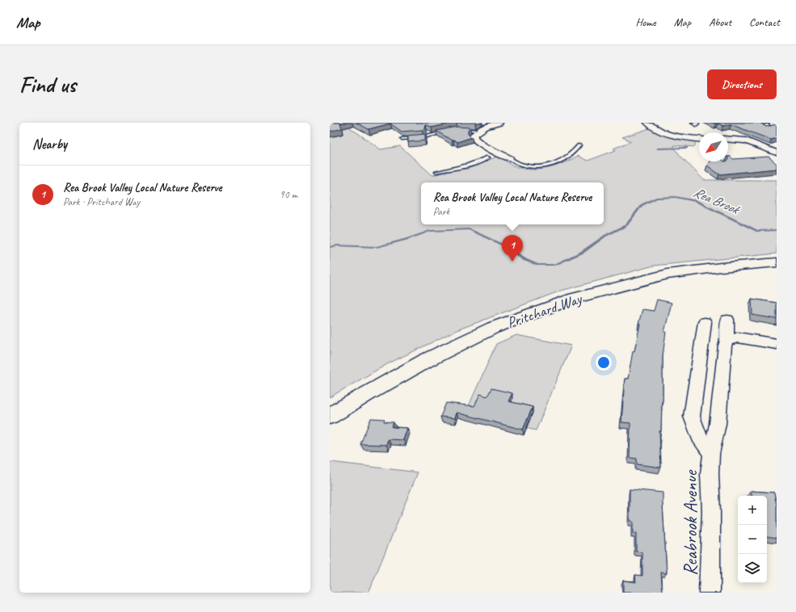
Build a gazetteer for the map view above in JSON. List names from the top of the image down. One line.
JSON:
{"streets":{"main road":["Pritchard Way"],"street":["Reabrook Avenue"]},"water":["Rea Brook"],"north":"bottom left","page":{"header":"Map","nav":["Home","Map","About","Contact"],"buttons":"Directions","title":"Find us","heading":"Nearby","list":[{"mark":"1","name":"Rea Brook Valley Local Nature Reserve","note":"Park · Pritchard Way","value":"90 m"}],"popup":["Rea Brook Valley Local Nature Reserve","Park"],"pins":"1","map_buttons":["+","−"]}}
